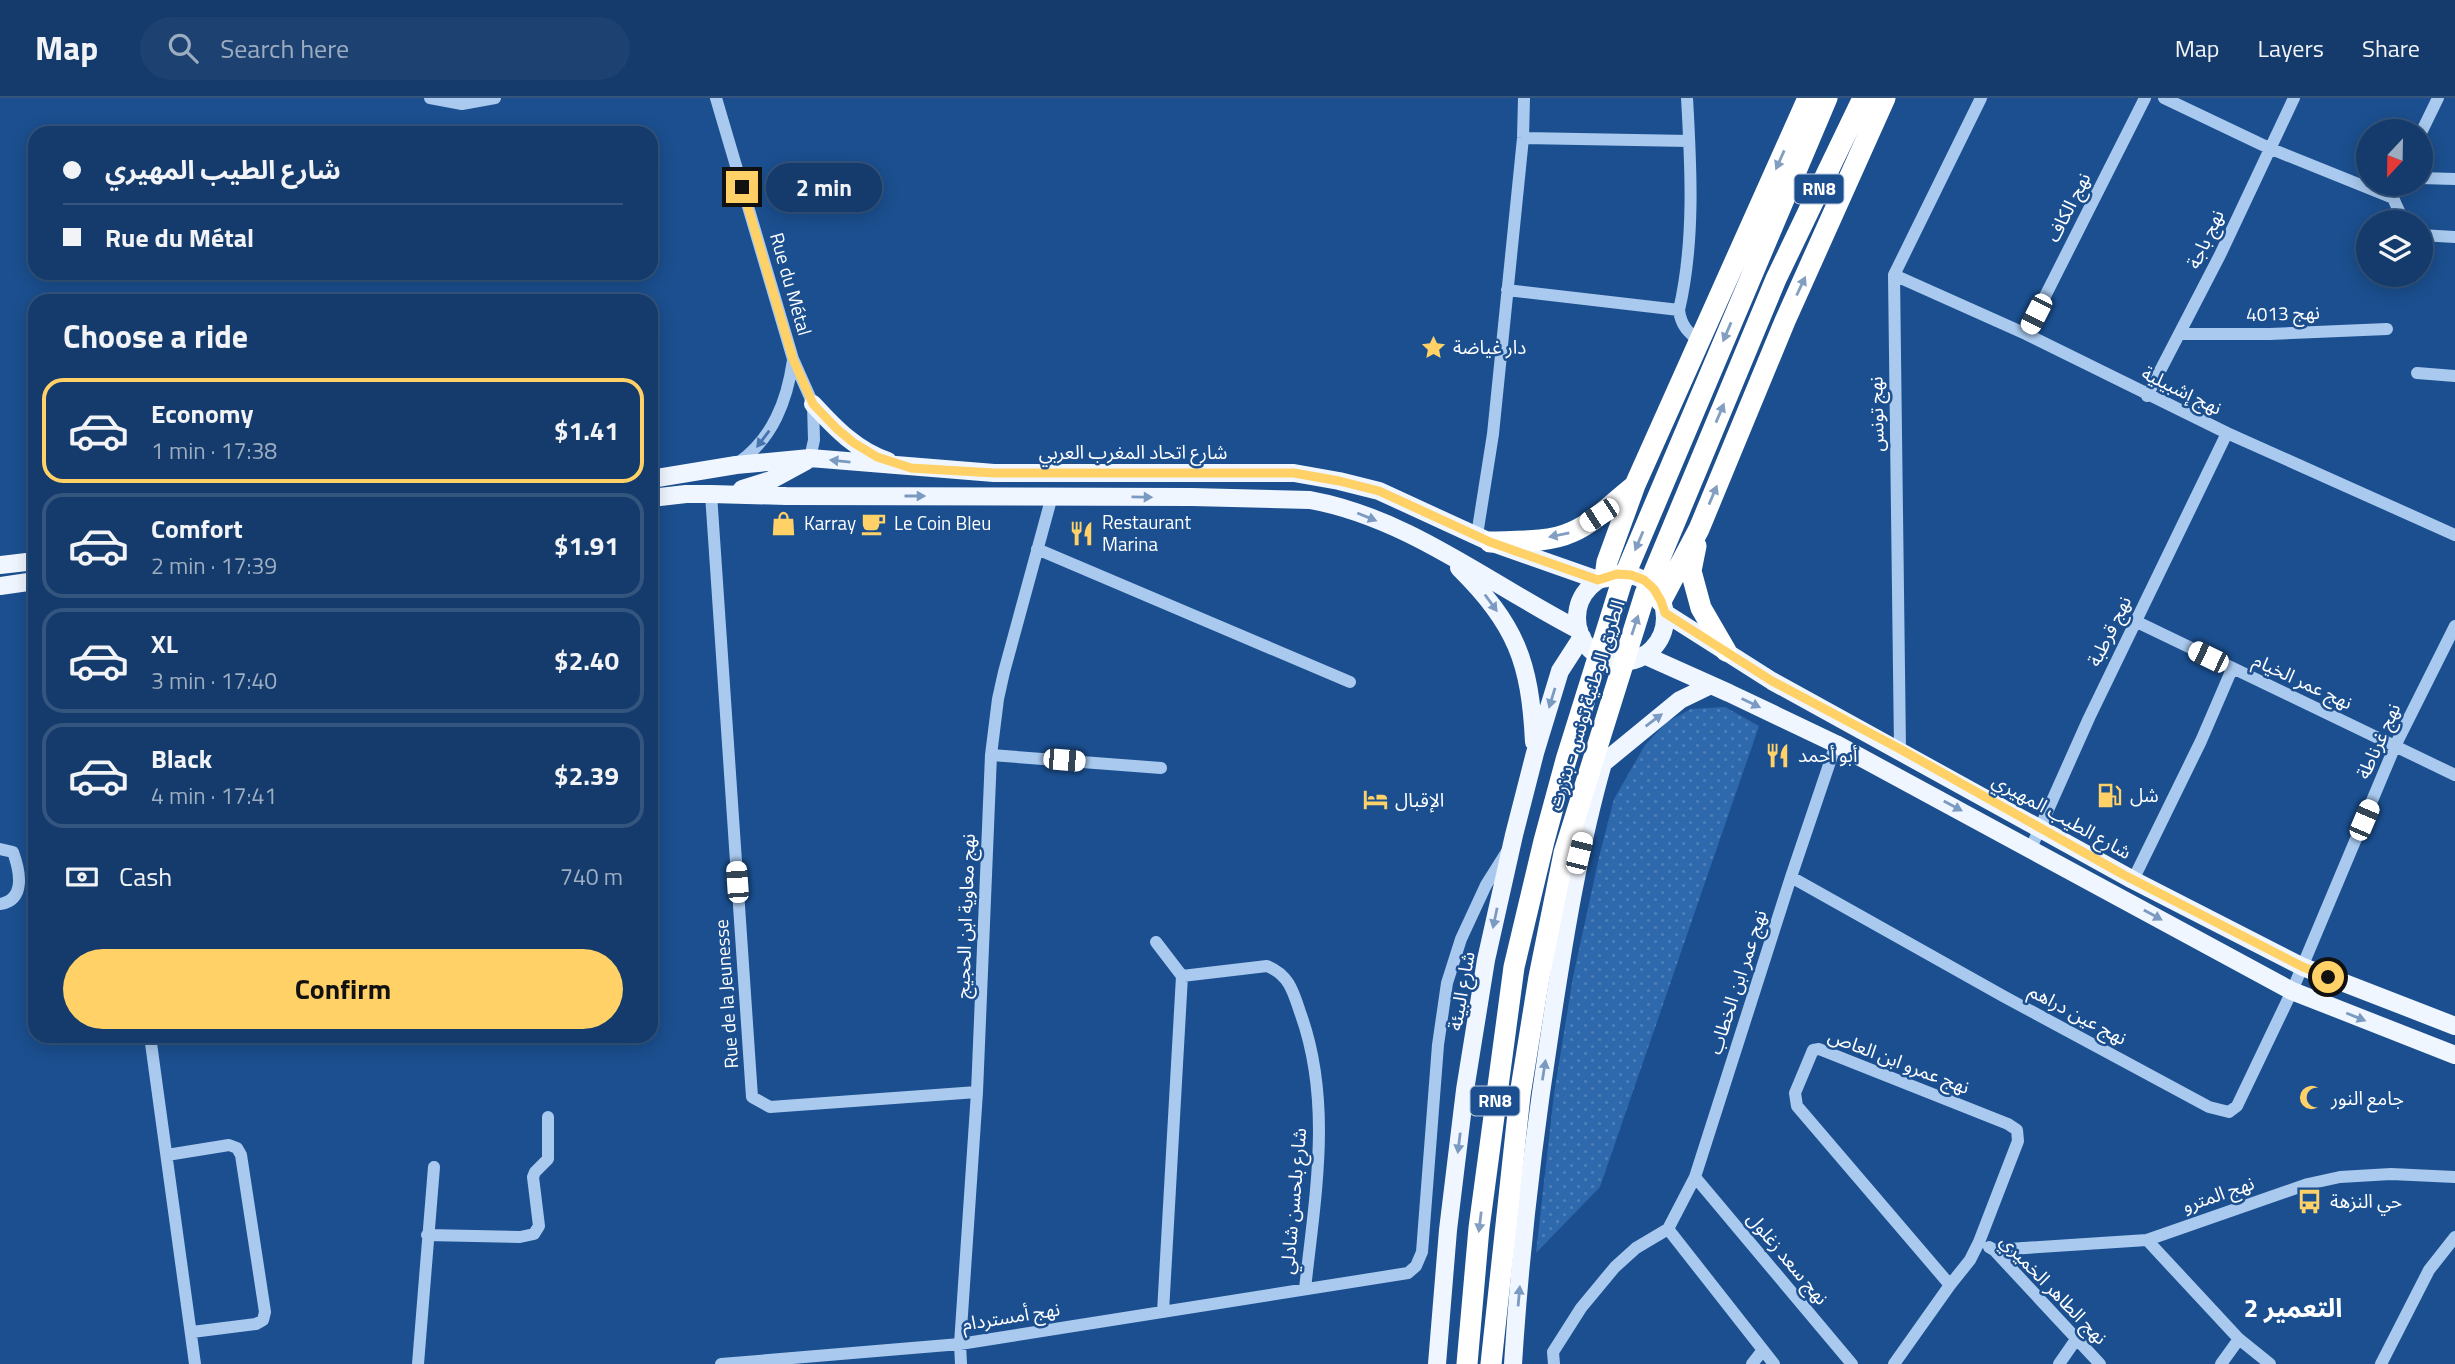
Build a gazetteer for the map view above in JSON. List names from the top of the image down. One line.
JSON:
{"streets":{"highway":["RN8","الطريق الوطنية تونس - بنزرت"],"main road":["شارع اتحاد المغرب العربي","شارع الطيب المهيري","شارع البيئة"],"street":["نهج الكاف","نهج باجة","Rue du Métal","نهج 4013","نهج إشبيلية","نهج تونس","نهج قرطبة","نهج عمر الخيام","نهج غرناطة","نهج معاوية ابن الحجيج","نهج عمر ابن الخطاب","Rue de la Jeunesse","نهج عين دراهم","نهج عمرو ابن العاص","نهج المترو","شارع بلحسن شادلي","نهج سعد زغلول","نهج الطاهر الخميري","نهج أمستردام"]},"crossings":[["نهج الكاف","نهج إشبيلية"],["نهج باجة","نهج 4013"],["نهج باجة","نهج إشبيلية"],["Rue du Métal","شارع اتحاد المغرب العربي"],["نهج إشبيلية","نهج تونس"],["نهج إشبيلية","نهج قرطبة"],["نهج تونس","شارع الطيب المهيري"],["شارع اتحاد المغرب العربي","شارع الطيب المهيري"],["شارع اتحاد المغرب العربي","شارع البيئة"],["نهج قرطبة","نهج عمر الخيام"],["نهج قرطبة","شارع الطيب المهيري"],["نهج عمر الخيام","نهج غرناطة"],["نهج غرناطة","شارع الطيب المهيري"],["نهج غرناطة","نهج عين دراهم"],["شارع الطيب المهيري","شارع البيئة"],["نهج معاوية ابن الحجيج","Rue de la Jeunesse"],["نهج معاوية ابن الحجيج","نهج أمستردام"],["نهج عمر ابن الخطاب","نهج عين دراهم"],["نهج عمر ابن الخطاب","نهج سعد زغلول"],["شارع البيئة","نهج أمستردام"],["نهج عمرو ابن العاص","نهج الطاهر الخميري"],["نهج المترو","نهج الطاهر الخميري"],["شارع بلحسن شادلي","نهج أمستردام"]],"districts":["التعمير 2"],"places":{"place":["دار غياضة"],"shop":["Karray"],"cafe":["Le Coin Bleu"],"restaurant":["Restaurant Marina","أبو أحمد"],"fuel station":["شل"],"hotel":["الإقبال"],"mosque":["جامع النور"],"bus stop":["حي النزهة"]},"north":"bottom","page":{"header":"Map","search":"Search here","nav":["Map","Layers","Share"],"banner":["شارع الطيب المهيري","Rue du Métal"],"bubble":"2 min","heading":"Choose a ride","list":[{"name":"Economy","note":"1 min · 17:38","value":"$1.41"},{"name":"Comfort","note":"2 min · 17:39","value":"$1.91"},{"name":"XL","note":"3 min · 17:40","value":"$2.40"},{"name":"Black","note":"4 min · 17:41","value":"$2.39"}],"pay":["Cash","740 m"],"buttons":"Confirm"}}
